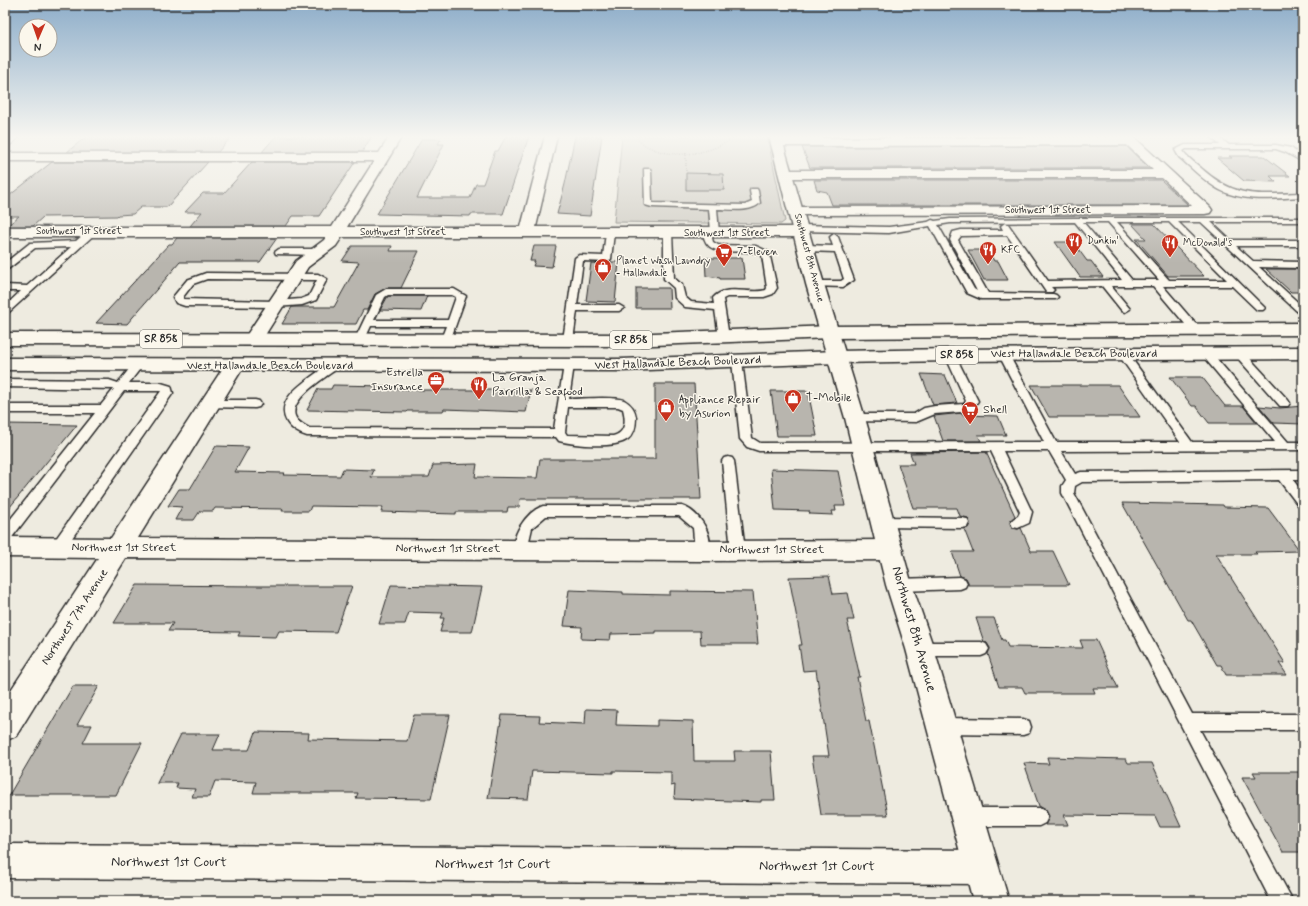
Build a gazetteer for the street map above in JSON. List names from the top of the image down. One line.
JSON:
{"streets":{"street":["Southwest 1st Street","Southwest 8th Avenue","SR 858","West Hallandale Beach Boulevard","Northwest 1st Street","Northwest 7th Avenue","Northwest 8th Avenue","Northwest 1st Court"]},"crossings":[["Southwest 1st Street","Southwest 8th Avenue"],["Southwest 8th Avenue","West Hallandale Beach Boulevard"],["Southwest 8th Avenue","Northwest 8th Avenue"],["West Hallandale Beach Boulevard","Northwest 7th Avenue"],["West Hallandale Beach Boulevard","Northwest 8th Avenue"],["Northwest 1st Street","Northwest 7th Avenue"],["Northwest 1st Street","Northwest 8th Avenue"],["Northwest 8th Avenue","Northwest 1st Court"]],"places":{"restaurant":["Dunkin'","McDonald's","KFC","La Granja Parrilla & Seafood"],"supermarket":["7-Eleven","Shell"],"shop":["Planet Wash Laundry - Hallandale","T-Mobile","Appliance Repair by Asurion"],"office":["Estrella Insurance"]},"north":"bottom"}
